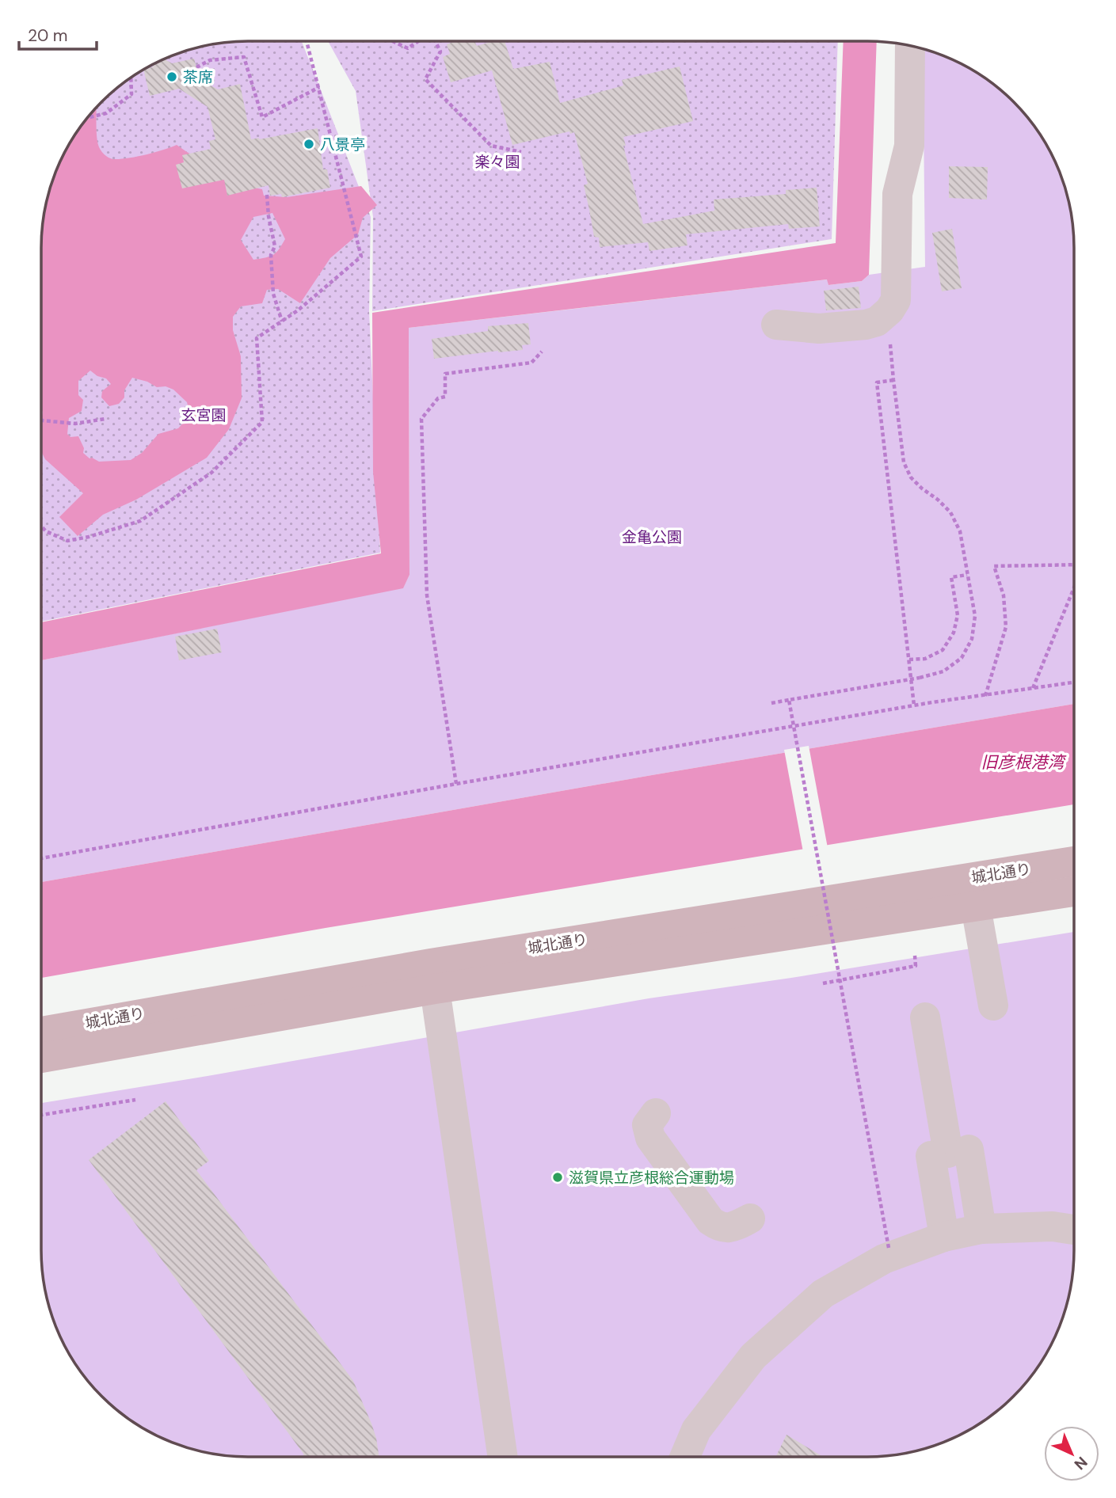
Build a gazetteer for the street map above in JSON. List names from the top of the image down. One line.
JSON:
{"streets":{"main road":["城北通り"]},"water":["旧彦根港湾"],"parks":["楽々園","玄宮園","金亀公園"],"places":["茶席","八景亭","滋賀県立彦根総合運動場"],"scale_bar":"20 m","north":"bottom right"}
